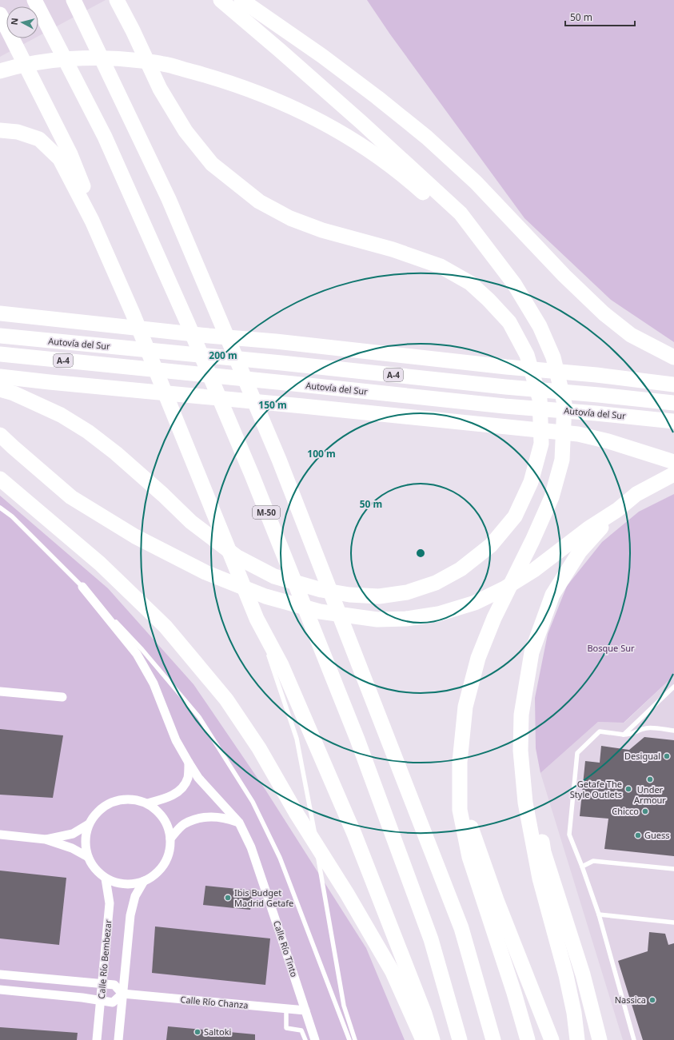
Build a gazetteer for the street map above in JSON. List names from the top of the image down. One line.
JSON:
{"streets":{"highway":["Autovía del Sur","A-4","M-50"],"street":["Calle Río Tinto","Calle Río Bembezar","Calle Río Chanza"]},"crossings":[["Calle Río Tinto","Calle Río Chanza"]],"parks":["Bosque Sur"],"places":["Desigual","Under Armour","Getafe The Style Outlets","Chicco","Guess","Ibis Budget Madrid Getafe","Nassica","Saltoki"],"scale_bar":"50 m","north":"left","rings":["200 m","150 m","100 m","50 m"]}
